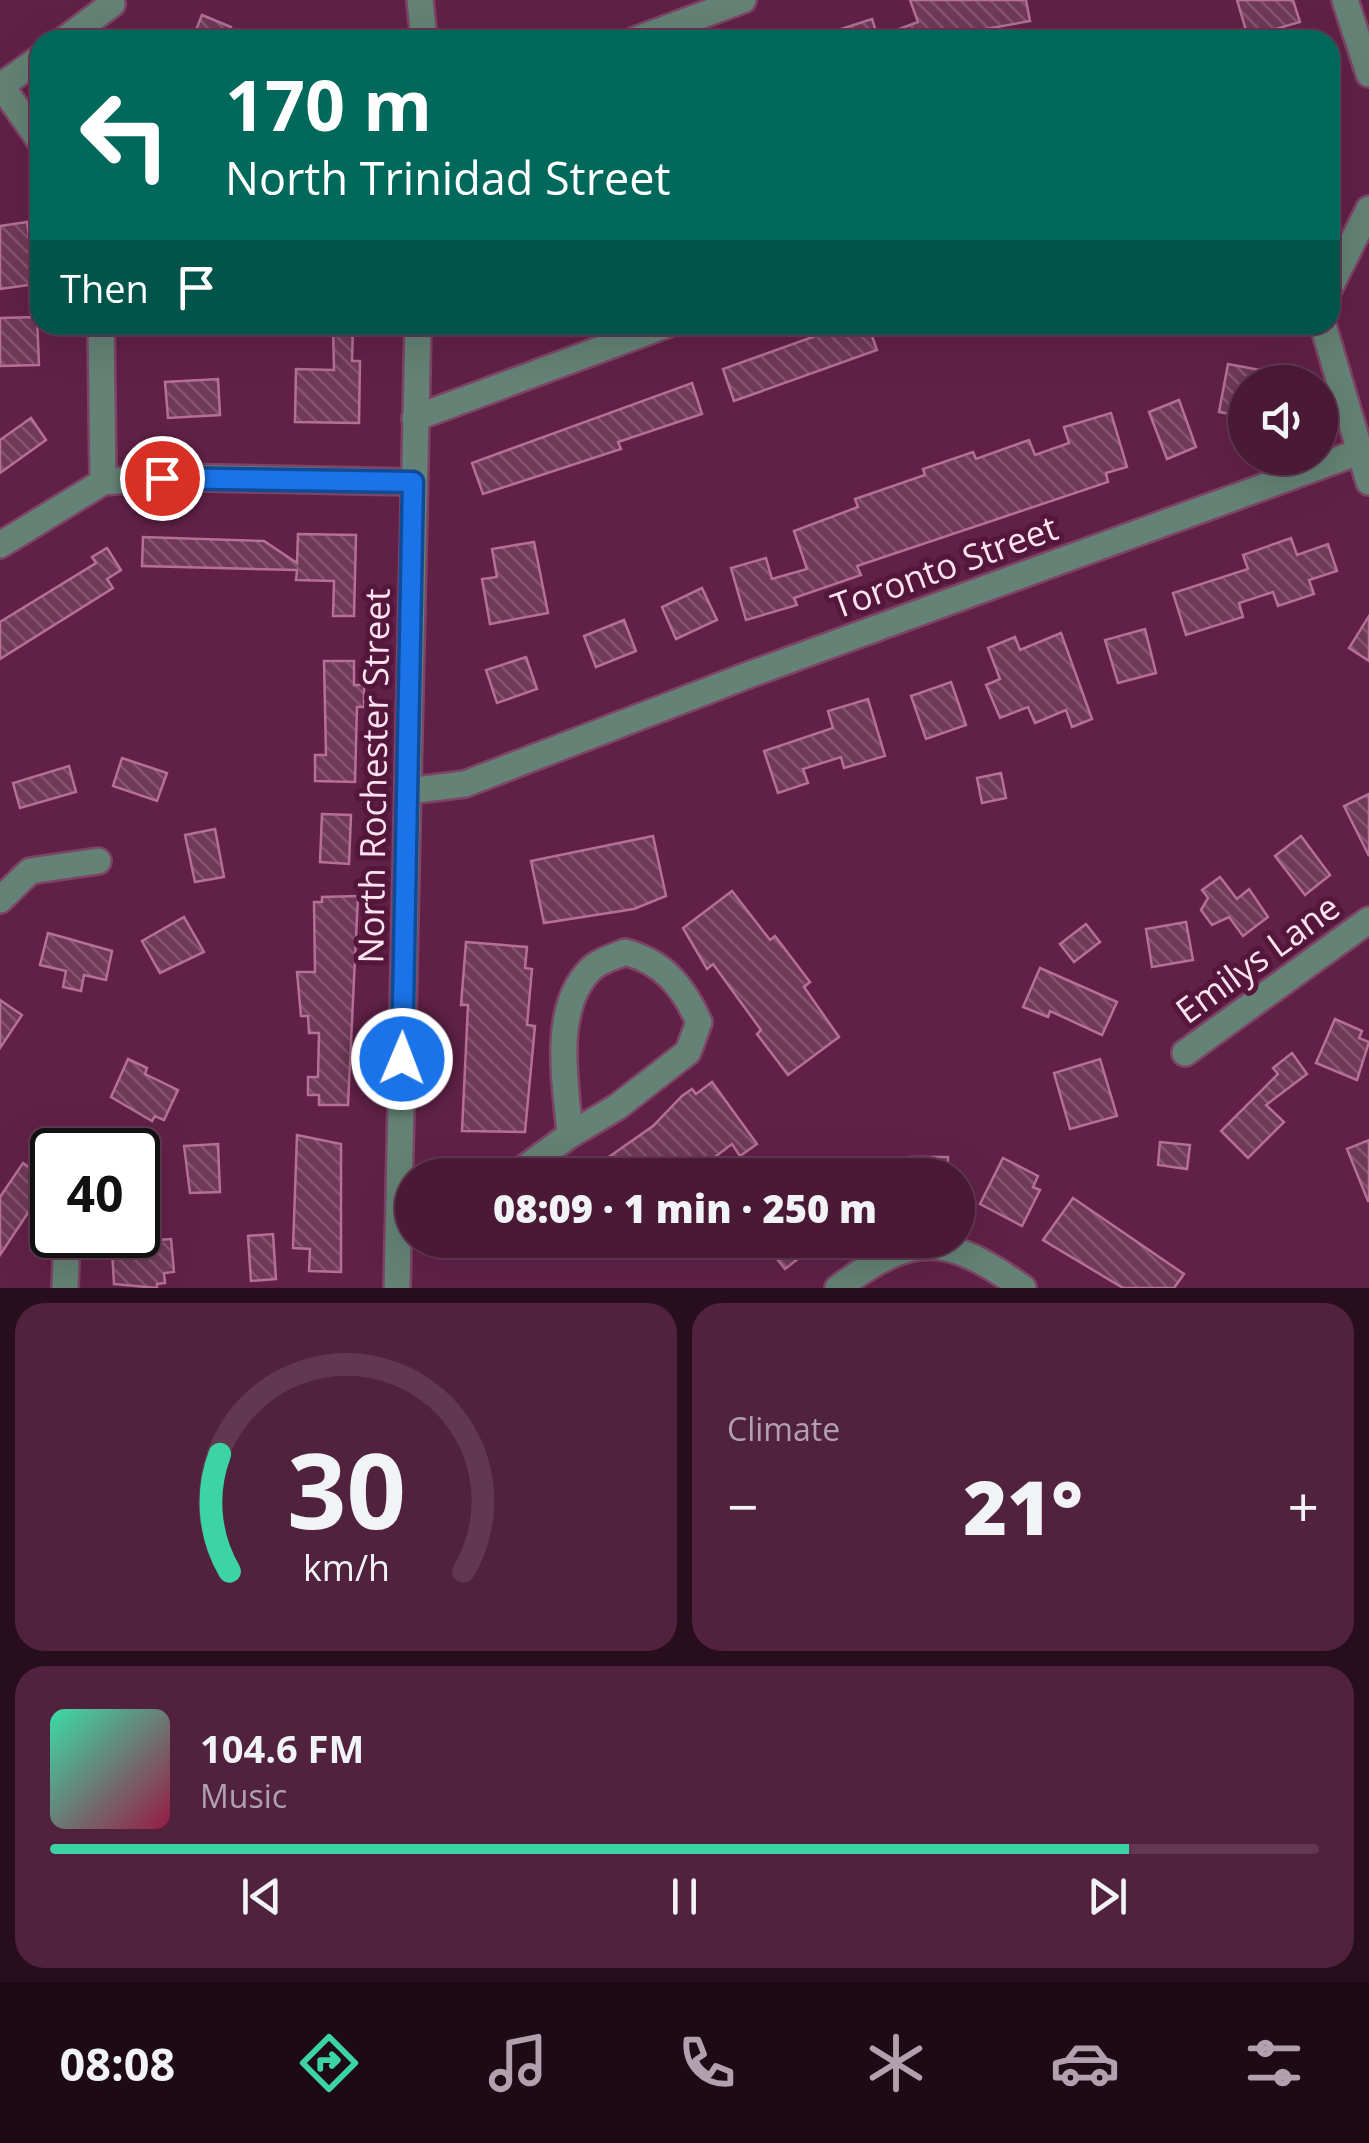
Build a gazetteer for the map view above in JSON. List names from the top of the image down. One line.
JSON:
{"streets":{"street":["Toronto Street","North Rochester Street","Emilys Lane"]},"crossings":[["Toronto Street","North Rochester Street"]],"page":{"turn":["170 m","North Trinidad Street"],"then":"Then","limit":"40","trip":"08:09 · 1 min · 250 m","tile":"Climate","heat":["−","21°","+"],"song":["104.6 FM","Music"],"tabs":"08:08","gauge":["30","km/h"]}}
